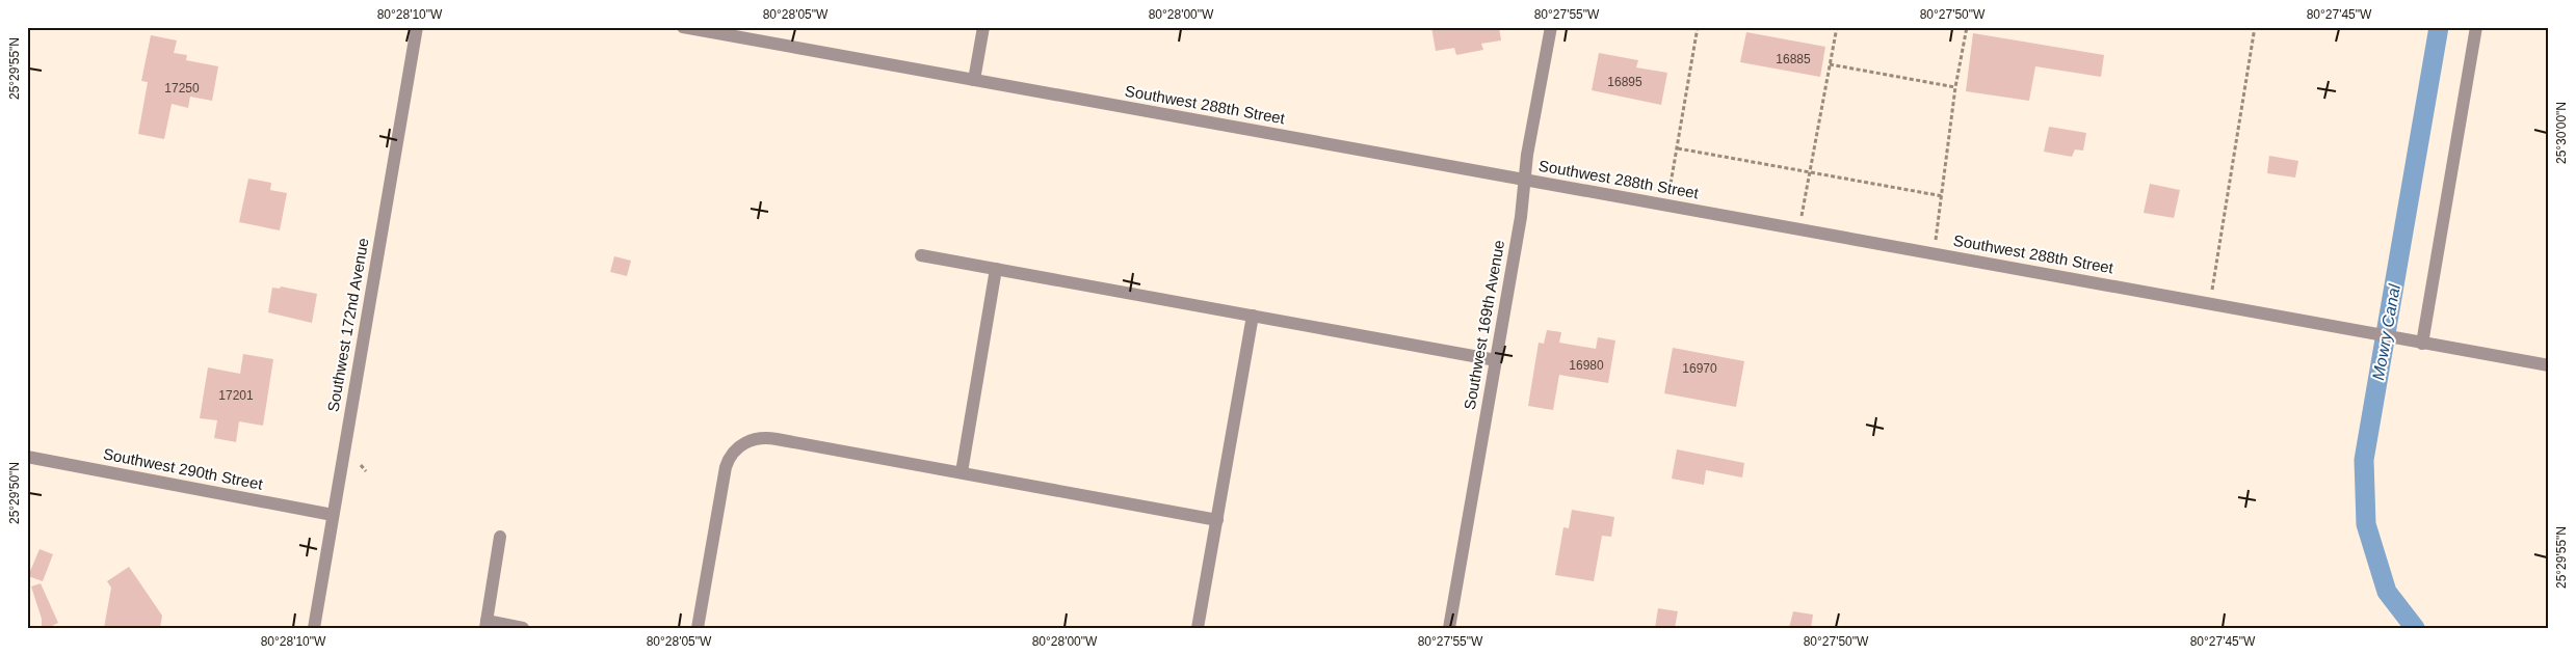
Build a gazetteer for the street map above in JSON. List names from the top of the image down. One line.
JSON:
{"streets":{"street":["Southwest 288th Street","Southwest 172nd Avenue","Southwest 169th Avenue","Southwest 290th Street"]},"crossings":[["Southwest 288th Street","Southwest 169th Avenue"],["Southwest 172nd Avenue","Southwest 290th Street"]],"water":["Mowry Canal"],"house_numbers":["16885","16895","17250","16980","16970","17201"],"coordinates":["80°28'10\"W","80°28'05\"W","80°28'00\"W","80°27'55\"W","80°27'50\"W","80°27'45\"W","25°29'55\"N","25°30'00\"N","25°29'50\"N"]}
